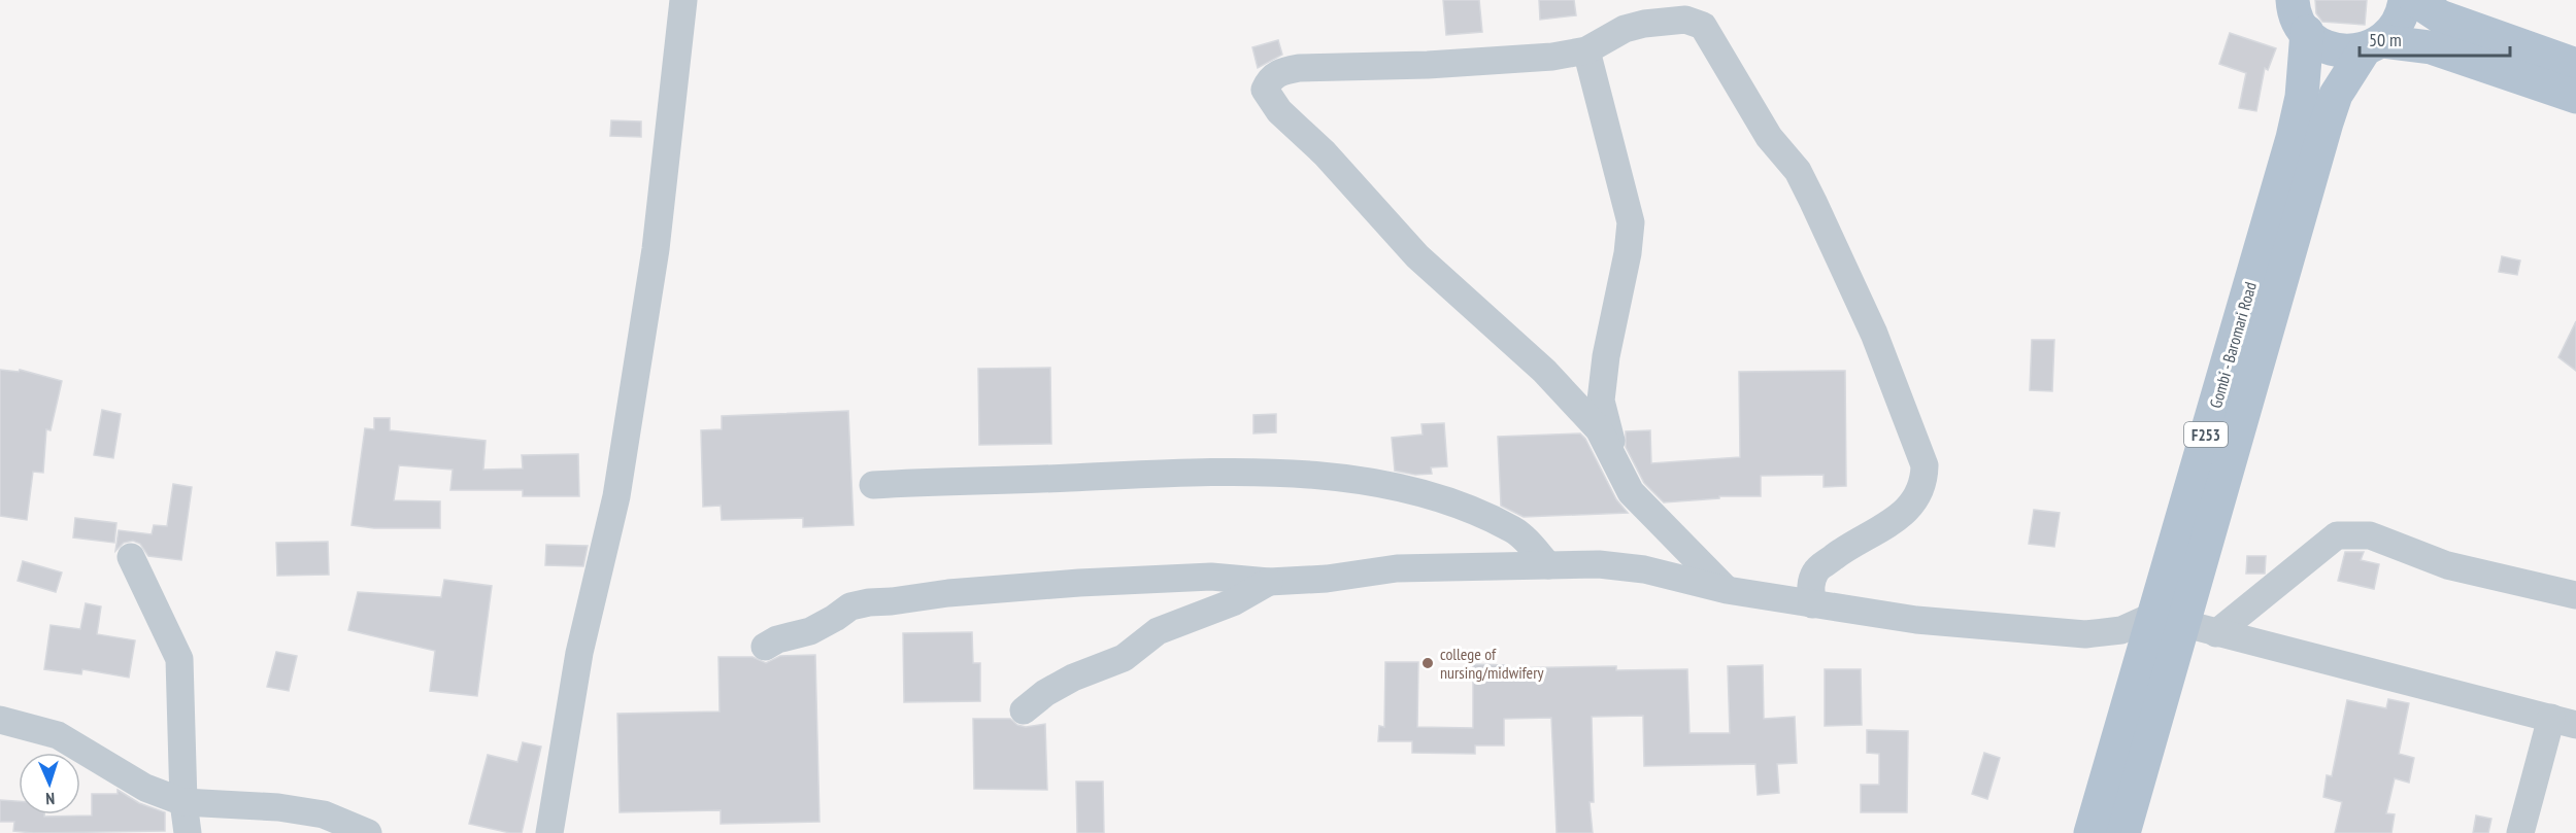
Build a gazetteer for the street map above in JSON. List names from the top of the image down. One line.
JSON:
{"streets":{"main road":["Gombi - Baromari Road","F253"]},"crossings":[["Gombi - Baromari Road","F253"]],"places":["college of nursing/midwifery"],"scale_bar":"50 m","north":"bottom"}
